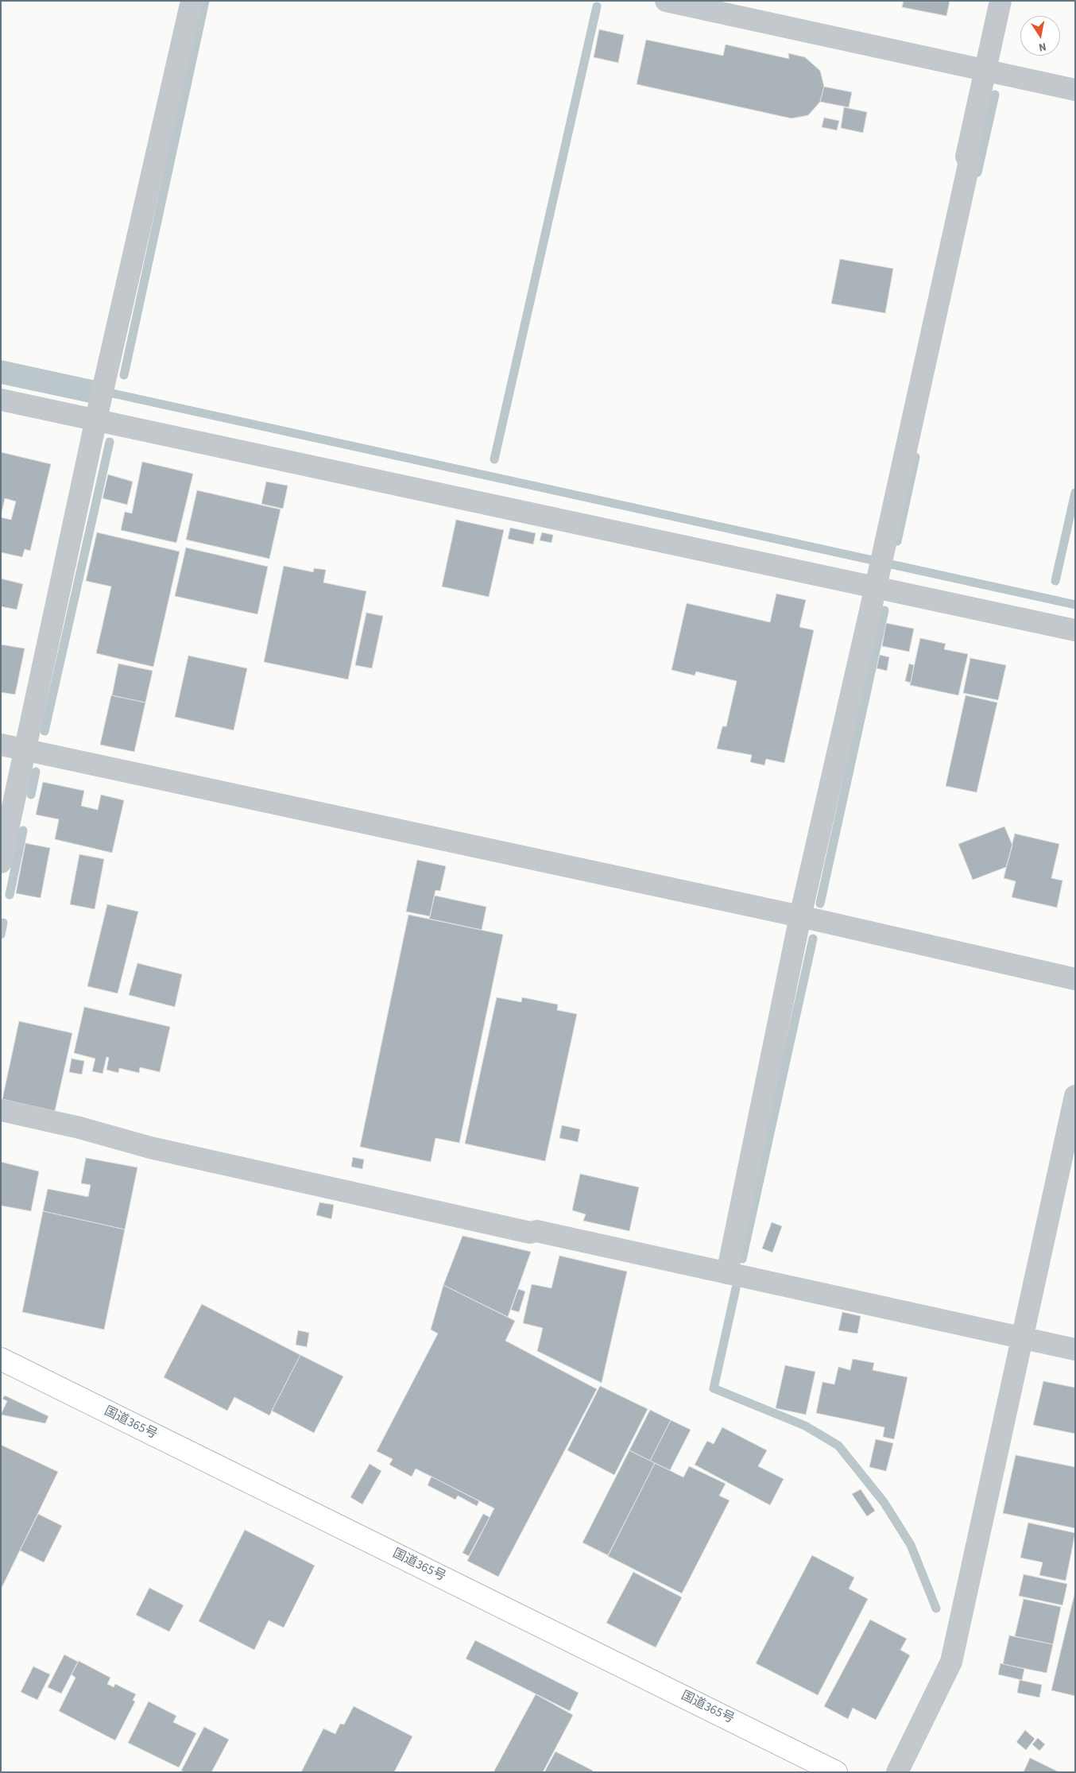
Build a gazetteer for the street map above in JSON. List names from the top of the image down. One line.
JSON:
{"streets":{"highway":["国道365号"]},"north":"bottom"}
